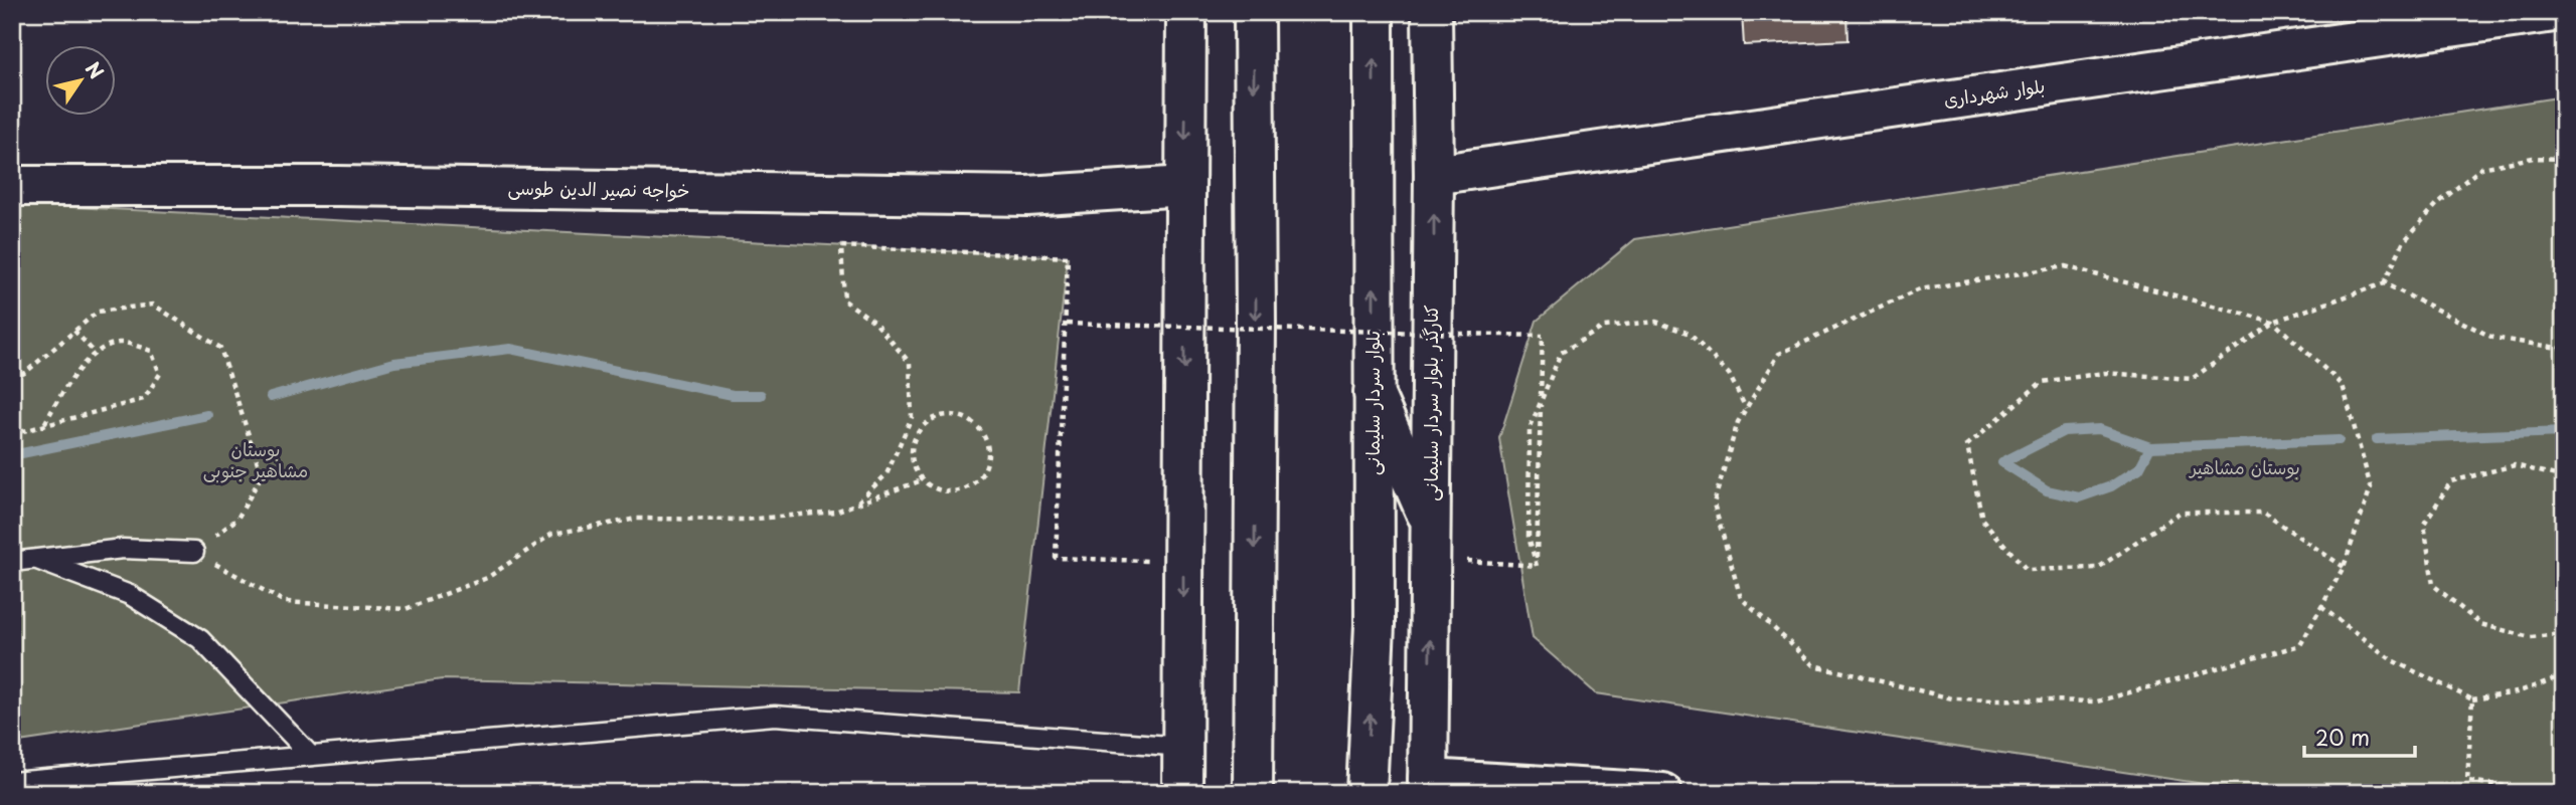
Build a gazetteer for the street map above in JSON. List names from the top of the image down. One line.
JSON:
{"streets":{"street":["بلوار شهرداری","خواجه نصیر الدین طوسی","بلوار سردار سلیمانی","کنارگذر بلوار سردار سلیمانی"]},"crossings":[["بلوار شهرداری","کنارگذر بلوار سردار سلیمانی"]],"parks":["بوستان مشاهیر جنوبی","بوستان مشاهیر"],"scale_bar":"20 m","north":"top right"}
